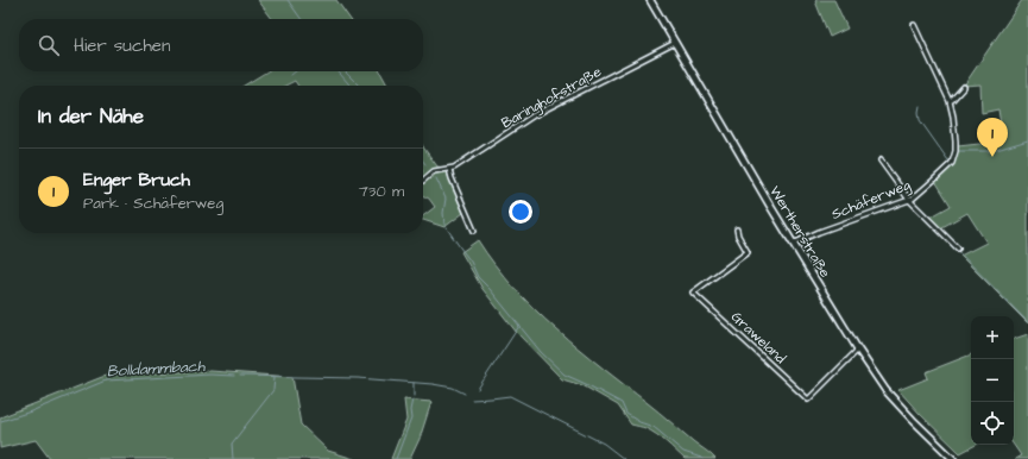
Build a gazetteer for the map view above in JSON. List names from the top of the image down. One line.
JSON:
{"streets":{"main road":["Wertherstraße"],"street":["Baringhofstraße","Schäferweg","Graweland"]},"crossings":[["Baringhofstraße","Wertherstraße"],["Schäferweg","Wertherstraße"],["Wertherstraße","Graweland"]],"water":["Bolldammbach"],"page":{"search":"Hier suchen","heading":"In der Nähe","pins":"1","list":[{"mark":"1","name":"Enger Bruch","note":"Park · Schäferweg","value":"730 m"}],"map_buttons":["+","−"]}}
